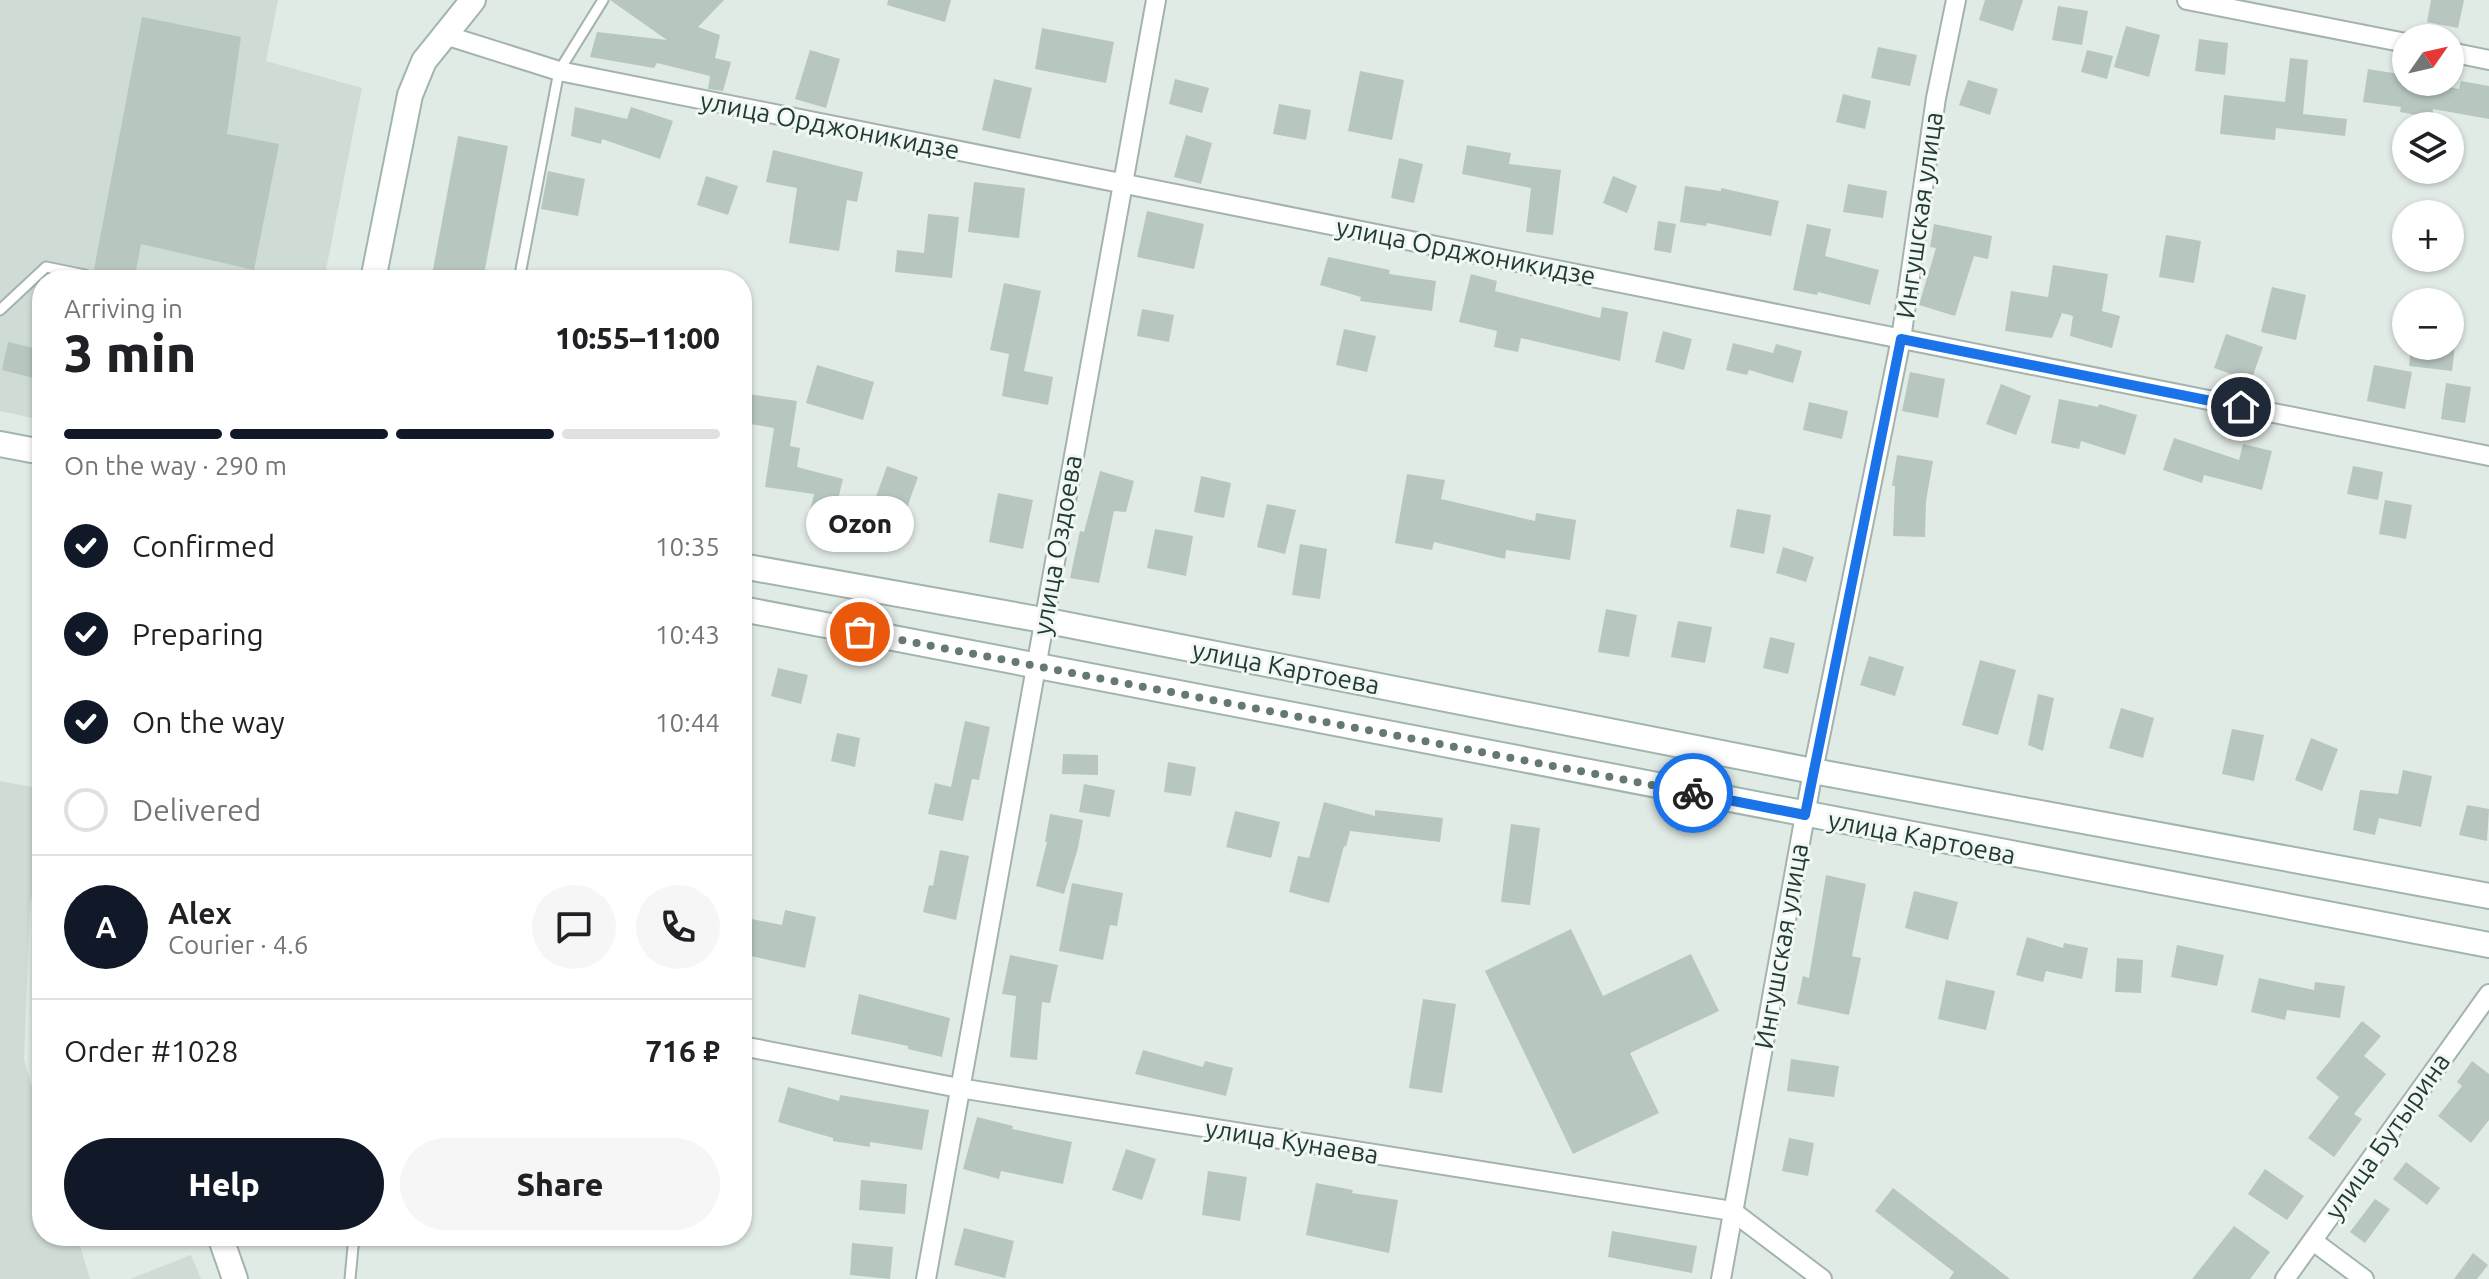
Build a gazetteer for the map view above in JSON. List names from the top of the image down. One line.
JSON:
{"streets":{"main road":["улица Картоева"],"street":["улица Орджоникидзе","Ингушская улица","улица Оздоева","улица Бутырина","улица Кунаева"]},"crossings":[["улица Орджоникидзе","Ингушская улица"],["улица Орджоникидзе","улица Оздоева"],["Ингушская улица","улица Картоева"],["Ингушская улица","улица Кунаева"],["улица Оздоева","улица Картоева"],["улица Оздоева","улица Кунаева"]],"places":["Ozon"],"north":"top right","page":{"map_buttons":["+","−"],"heading":["3 min","Arriving in","10:55–11:00"],"panel":["Alex","Courier · 4.6","Order #1028","716 ₽"],"bar":"On the way · 290 m","bubble":"Ozon","list":[["Confirmed","10:35"],["Preparing","10:43"],["On the way","10:44"],"Delivered"],"round":"A","buttons":["Help","Share"]}}
